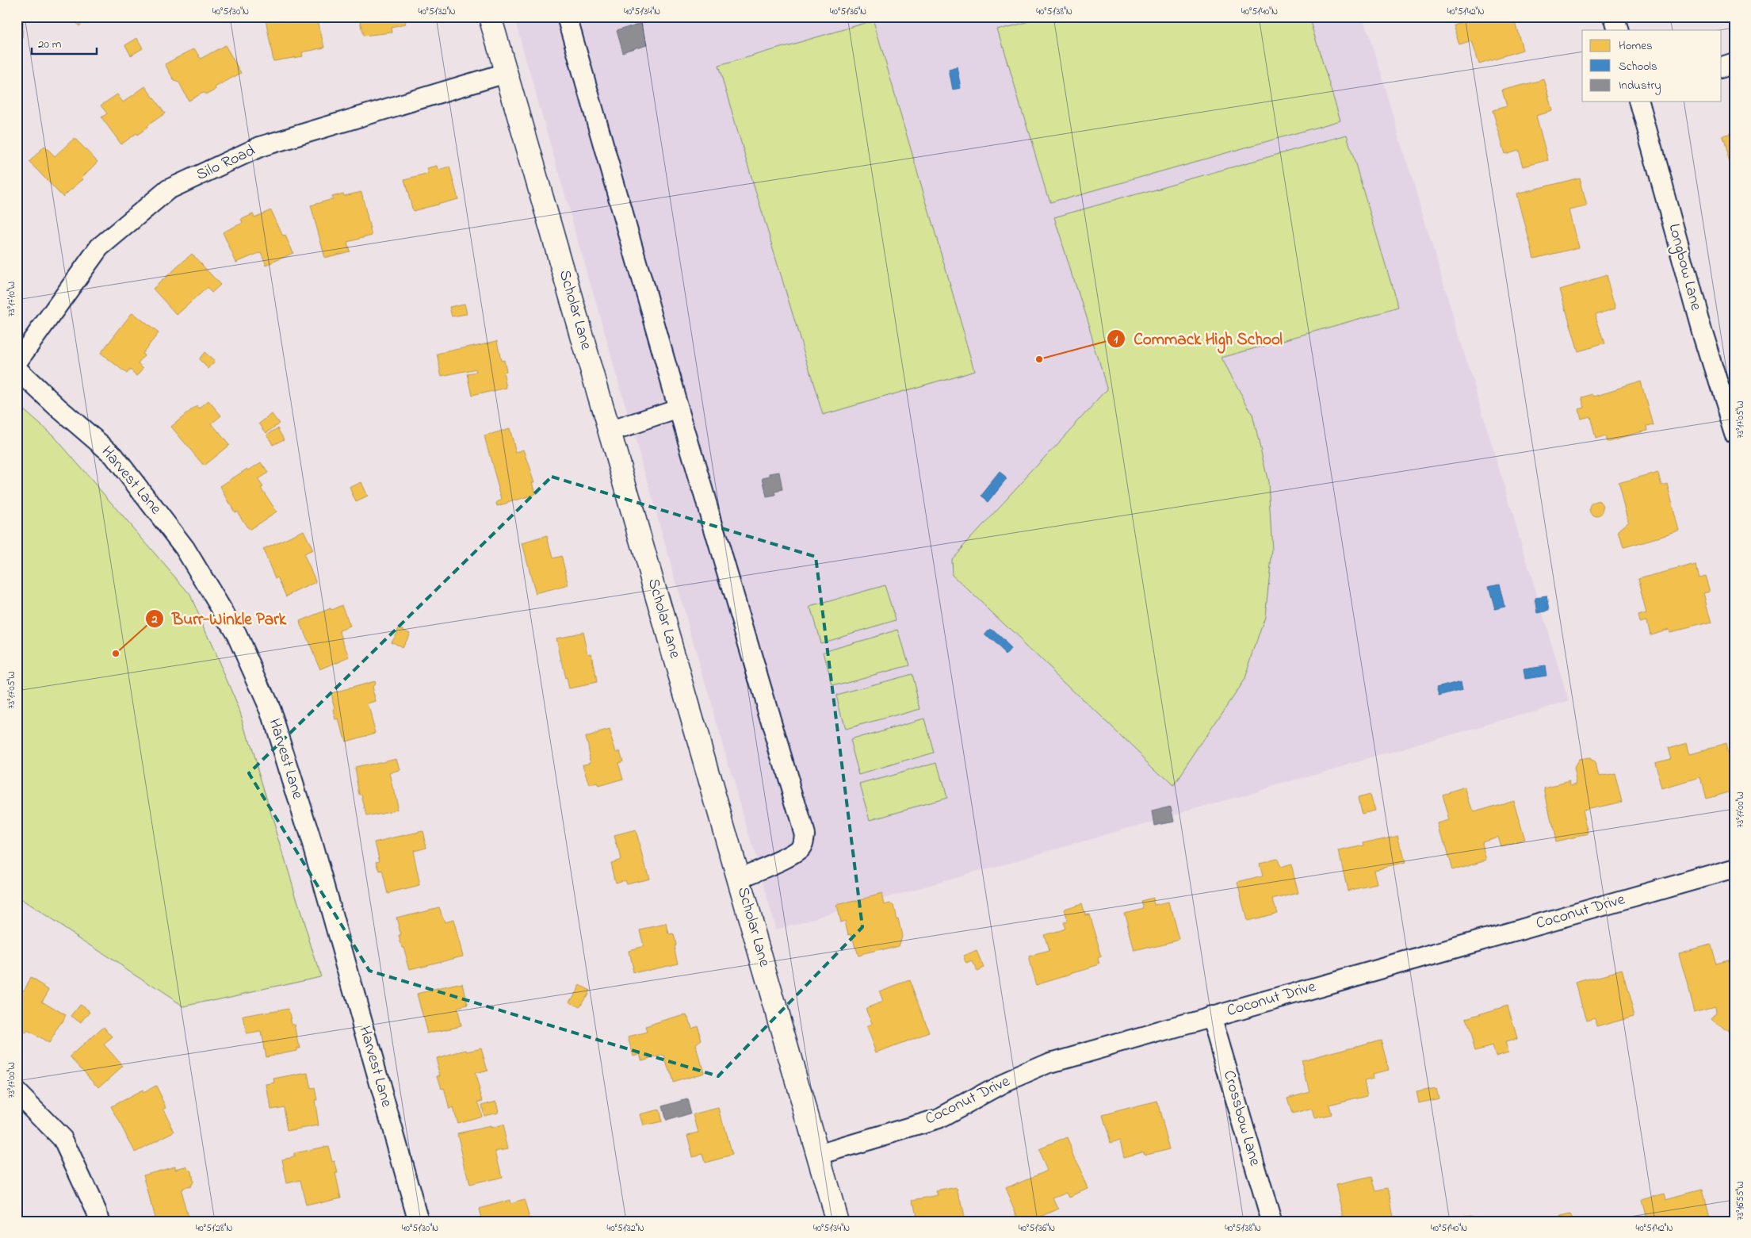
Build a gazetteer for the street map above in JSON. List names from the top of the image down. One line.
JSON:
{"streets":{"street":["Silo Road","Longbow Lane","Scholar Lane","Harvest Lane","Coconut Drive","Crossbow Lane"]},"crossings":[["Silo Road","Scholar Lane"],["Scholar Lane","Coconut Drive"],["Coconut Drive","Crossbow Lane"]],"places":["Commack High School","Burr-Winkle Park"],"legend":["Homes","Schools","Industry"],"scale_bar":"20 m","coordinates":["40°51'30\"N","40°51'32\"N","40°51'34\"N","40°51'36\"N","40°51'38\"N","40°51'40\"N","40°51'42\"N","73°17'10\"W","73°17'05\"W","73°17'00\"W","73°16'55\"W","40°51'28\"N"]}
